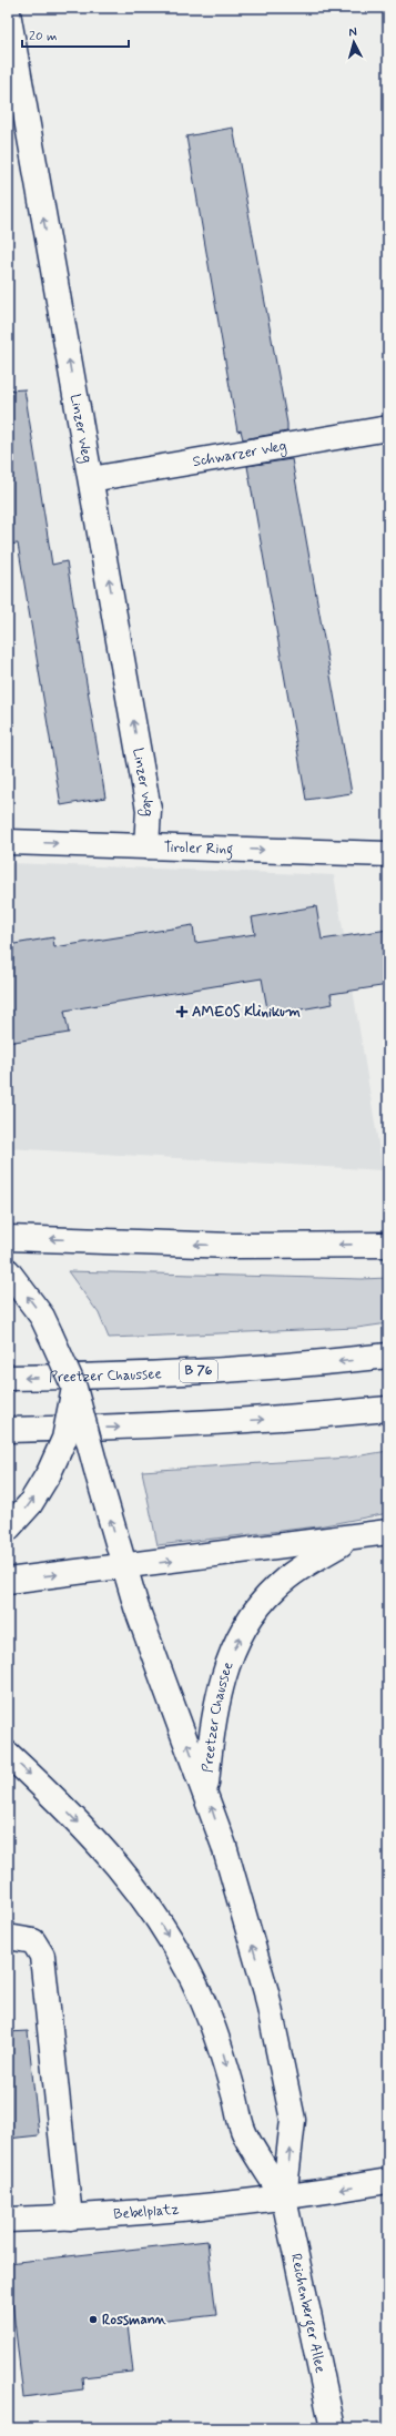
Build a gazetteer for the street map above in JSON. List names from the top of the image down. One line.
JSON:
{"streets":{"main road":["Linzer Weg","Schwarzer Weg","Tiroler Ring","B 76","Preetzer Chaussee","Bebelplatz","Reichenberger Allee"]},"crossings":[["Linzer Weg","Schwarzer Weg"],["Linzer Weg","Tiroler Ring"],["Bebelplatz","Reichenberger Allee"]],"one_way":["Linzer Weg","Tiroler Ring"],"places":{"health":["AMEOS Klinikum"],"other":["Rossmann"]},"scale_bar":"20 m","north":"top"}
